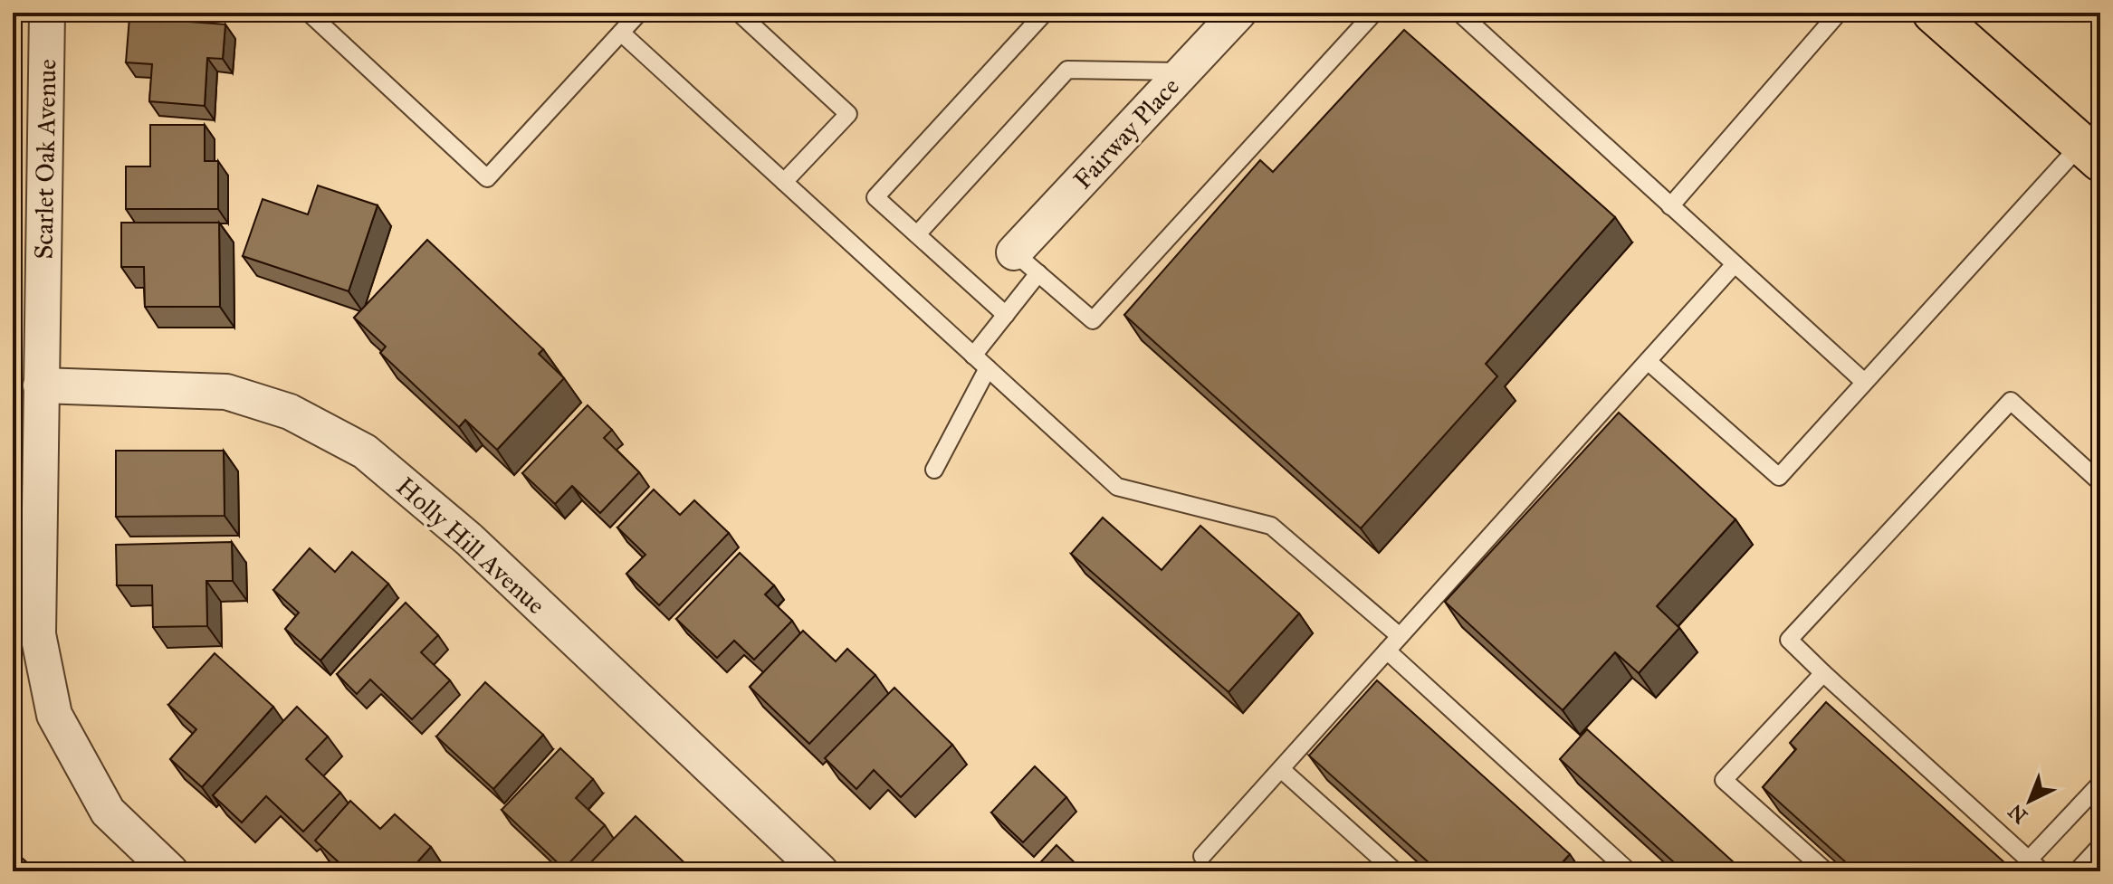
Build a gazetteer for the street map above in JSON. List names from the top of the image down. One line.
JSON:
{"streets":{"street":["Fairway Place","Scarlet Oak Avenue","Holly Hill Avenue"]},"crossings":[["Scarlet Oak Avenue","Holly Hill Avenue"]],"north":"bottom left"}
